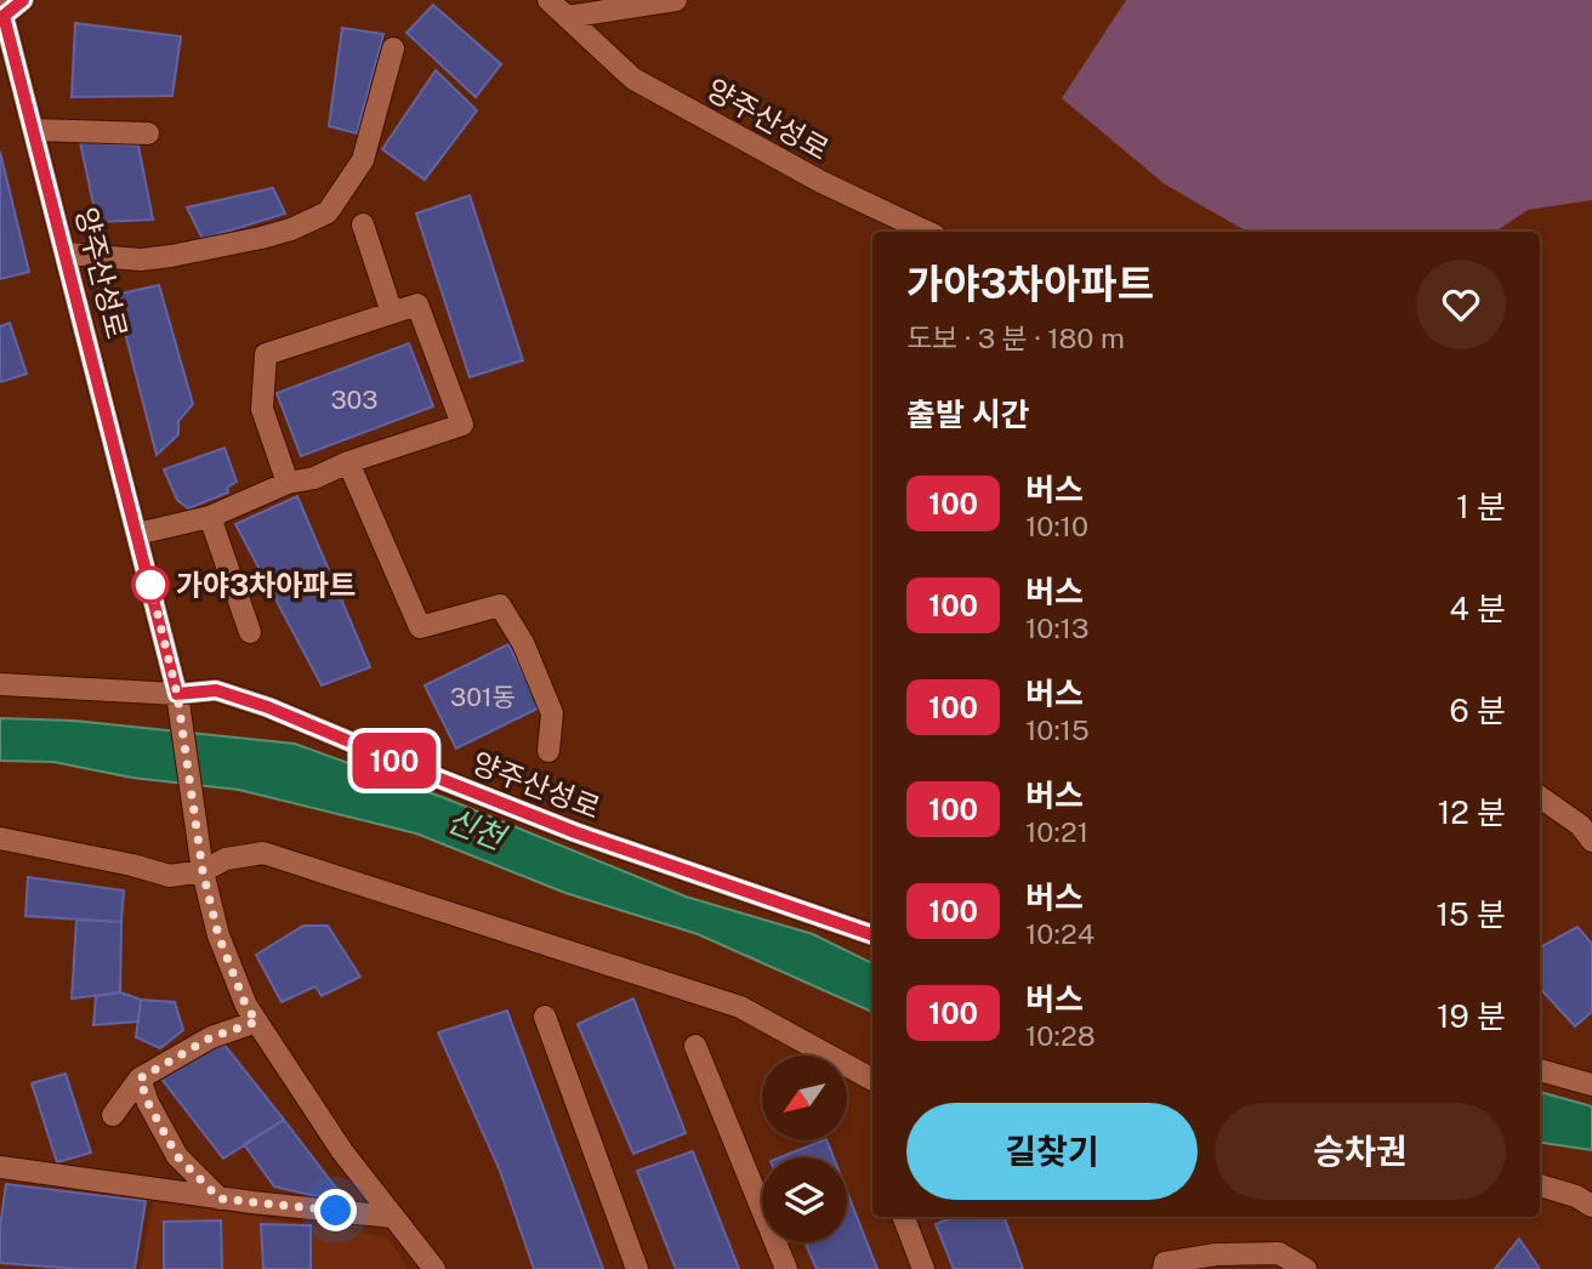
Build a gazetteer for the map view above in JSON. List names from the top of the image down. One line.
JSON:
{"streets":{"street":["양주산성로"]},"water":["신천"],"places":["가야3차아파트"],"lines":["bus line 100"],"house_numbers":["303","301동"],"north":"bottom left","page":{"on_map":"100","heading":[["가야3차아파트","도보 · 3 분 · 180 m"],"출발 시간"],"list":[{"mark":"100","name":"버스","note":"10:10","value":"1 분"},{"mark":"100","name":"버스","note":"10:13","value":"4 분"},{"mark":"100","name":"버스","note":"10:15","value":"6 분"},{"mark":"100","name":"버스","note":"10:21","value":"12 분"},{"mark":"100","name":"버스","note":"10:24","value":"15 분"},{"mark":"100","name":"버스","note":"10:28","value":"19 분"}],"buttons":["길찾기","승차권"]}}
